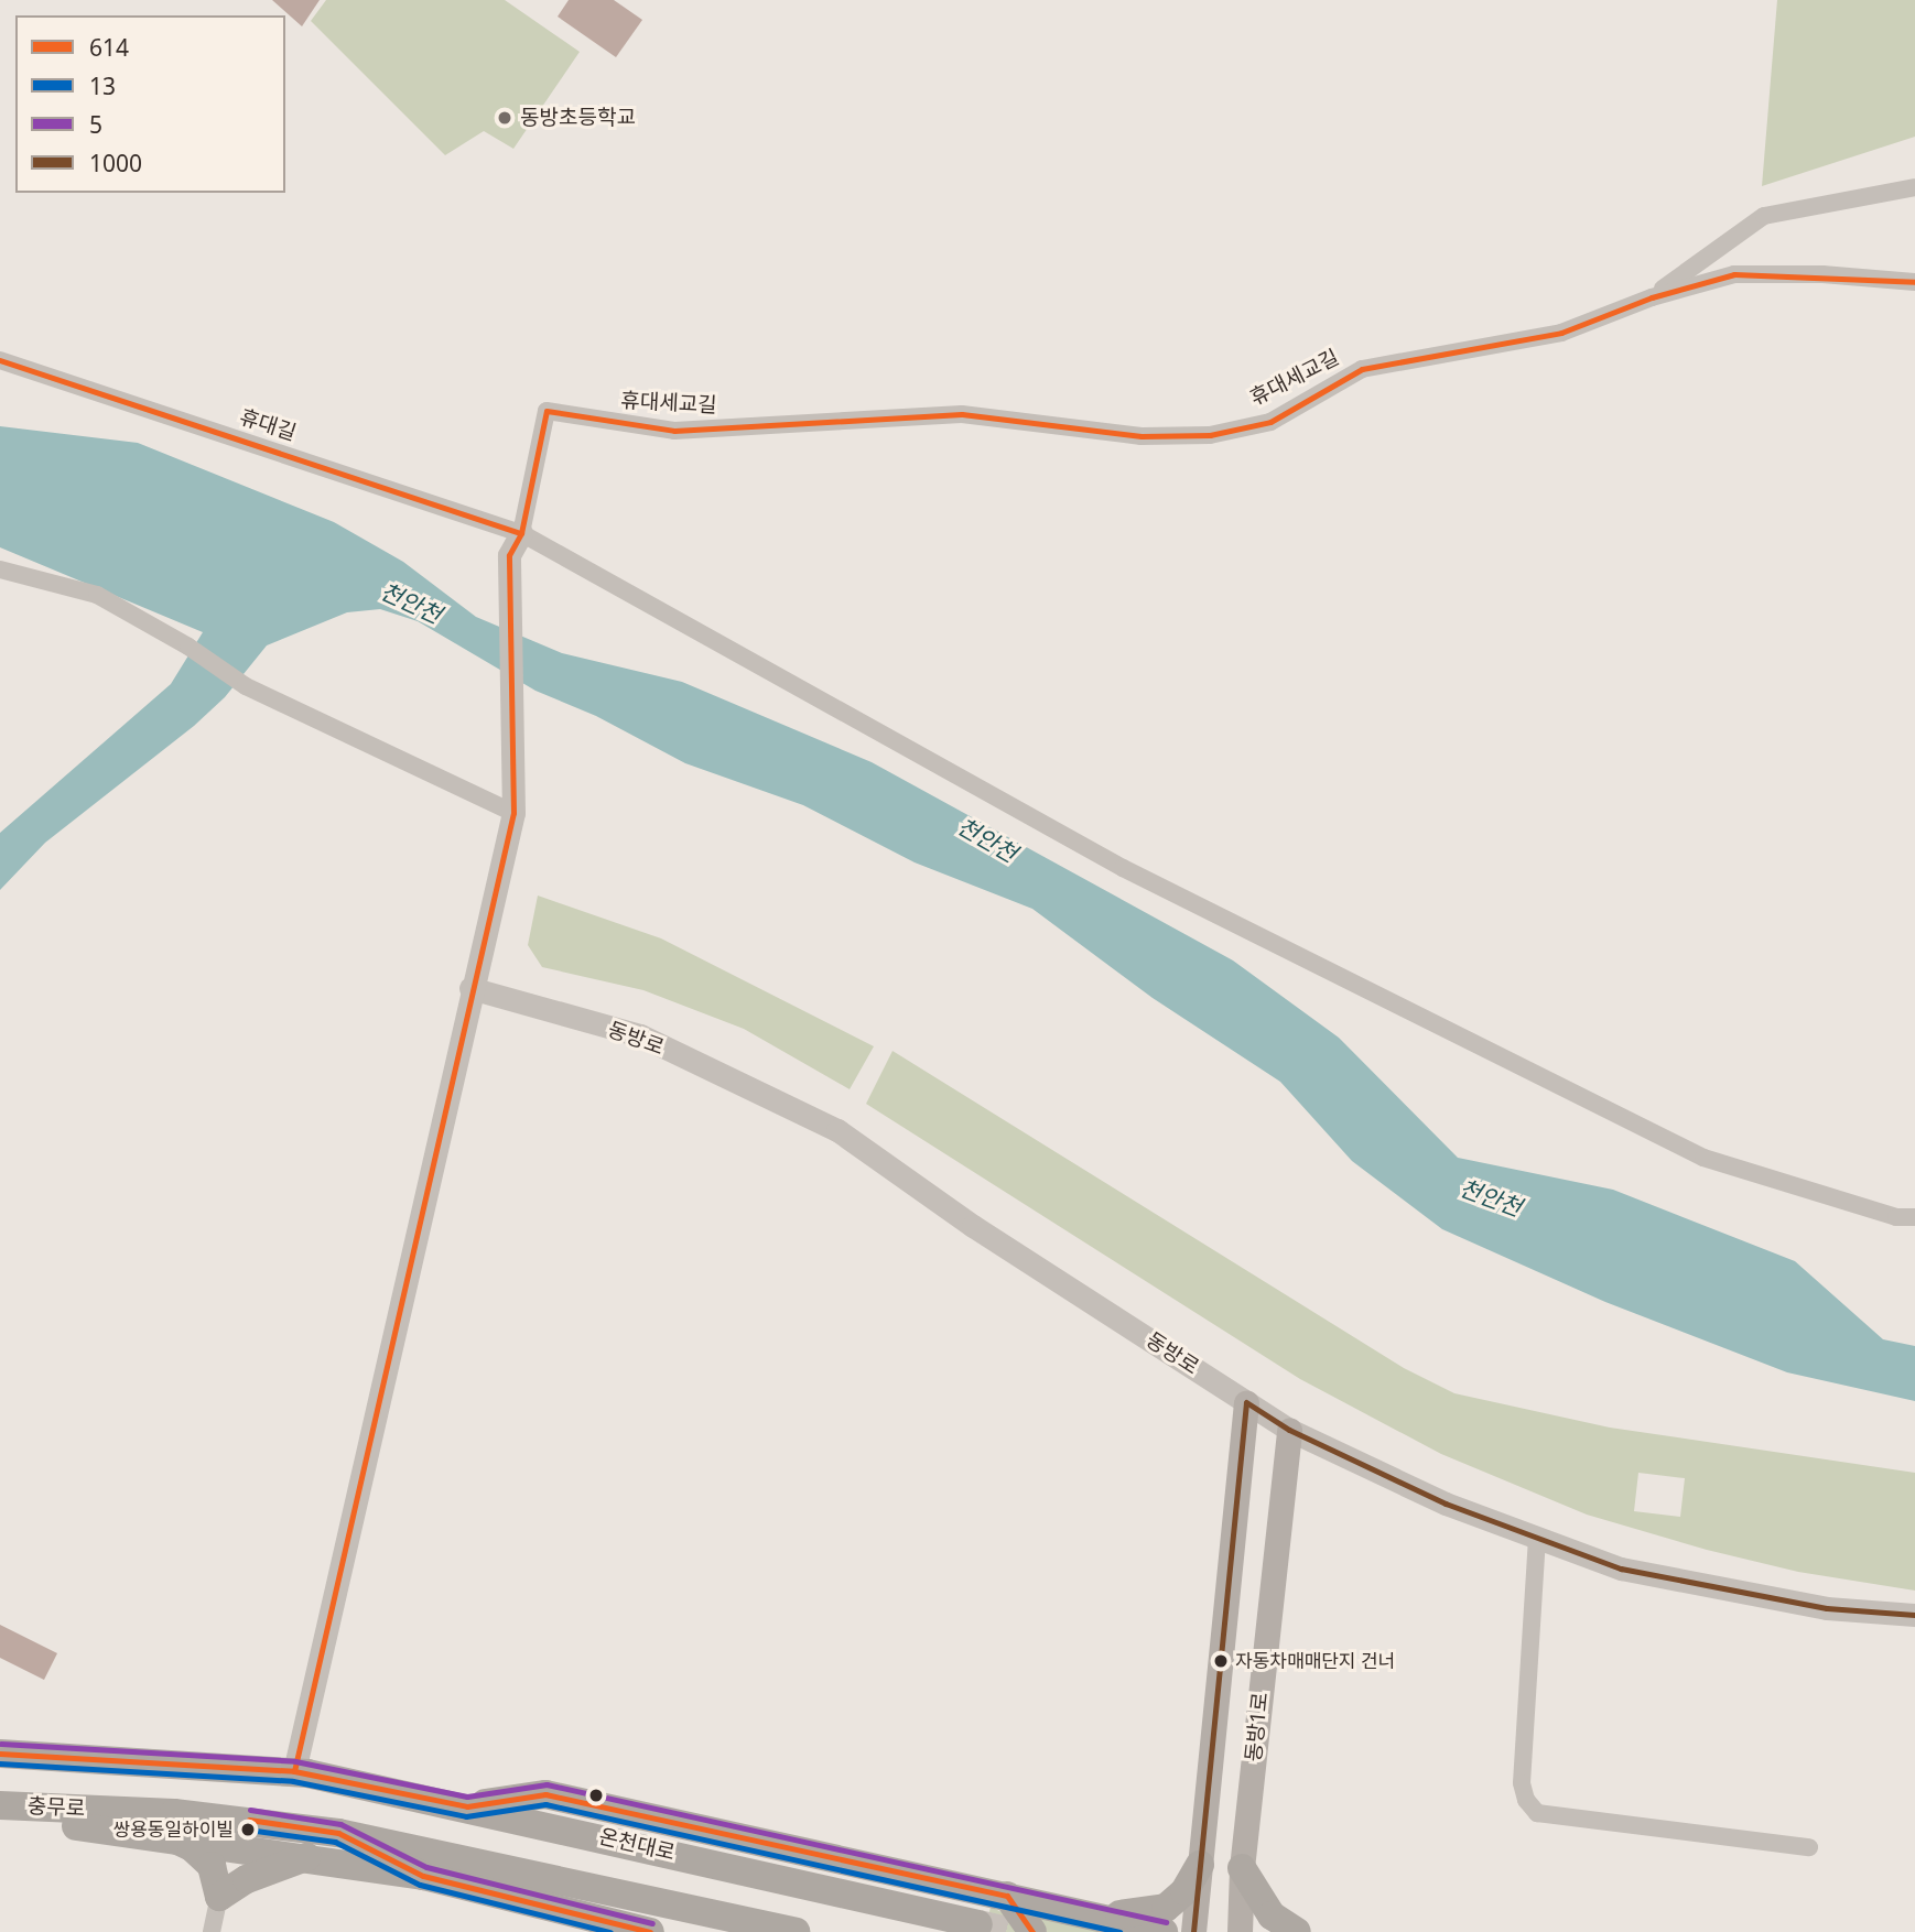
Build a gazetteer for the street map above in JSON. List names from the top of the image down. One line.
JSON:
{"streets":{"highway":["충무로","온천대로"],"main road":["동방1로"],"street":["휴대세교길","휴대길","동방로"]},"crossings":[["휴대세교길","휴대길"],["동방로","동방1로"]],"water":["천안천"],"places":["동방초등학교","자동차매매단지 건너","쌍용동일하이빌"],"lines":["transit line 614","transit line 1000","transit line 5","transit line 13"],"legend":["614","13","5","1000"]}
